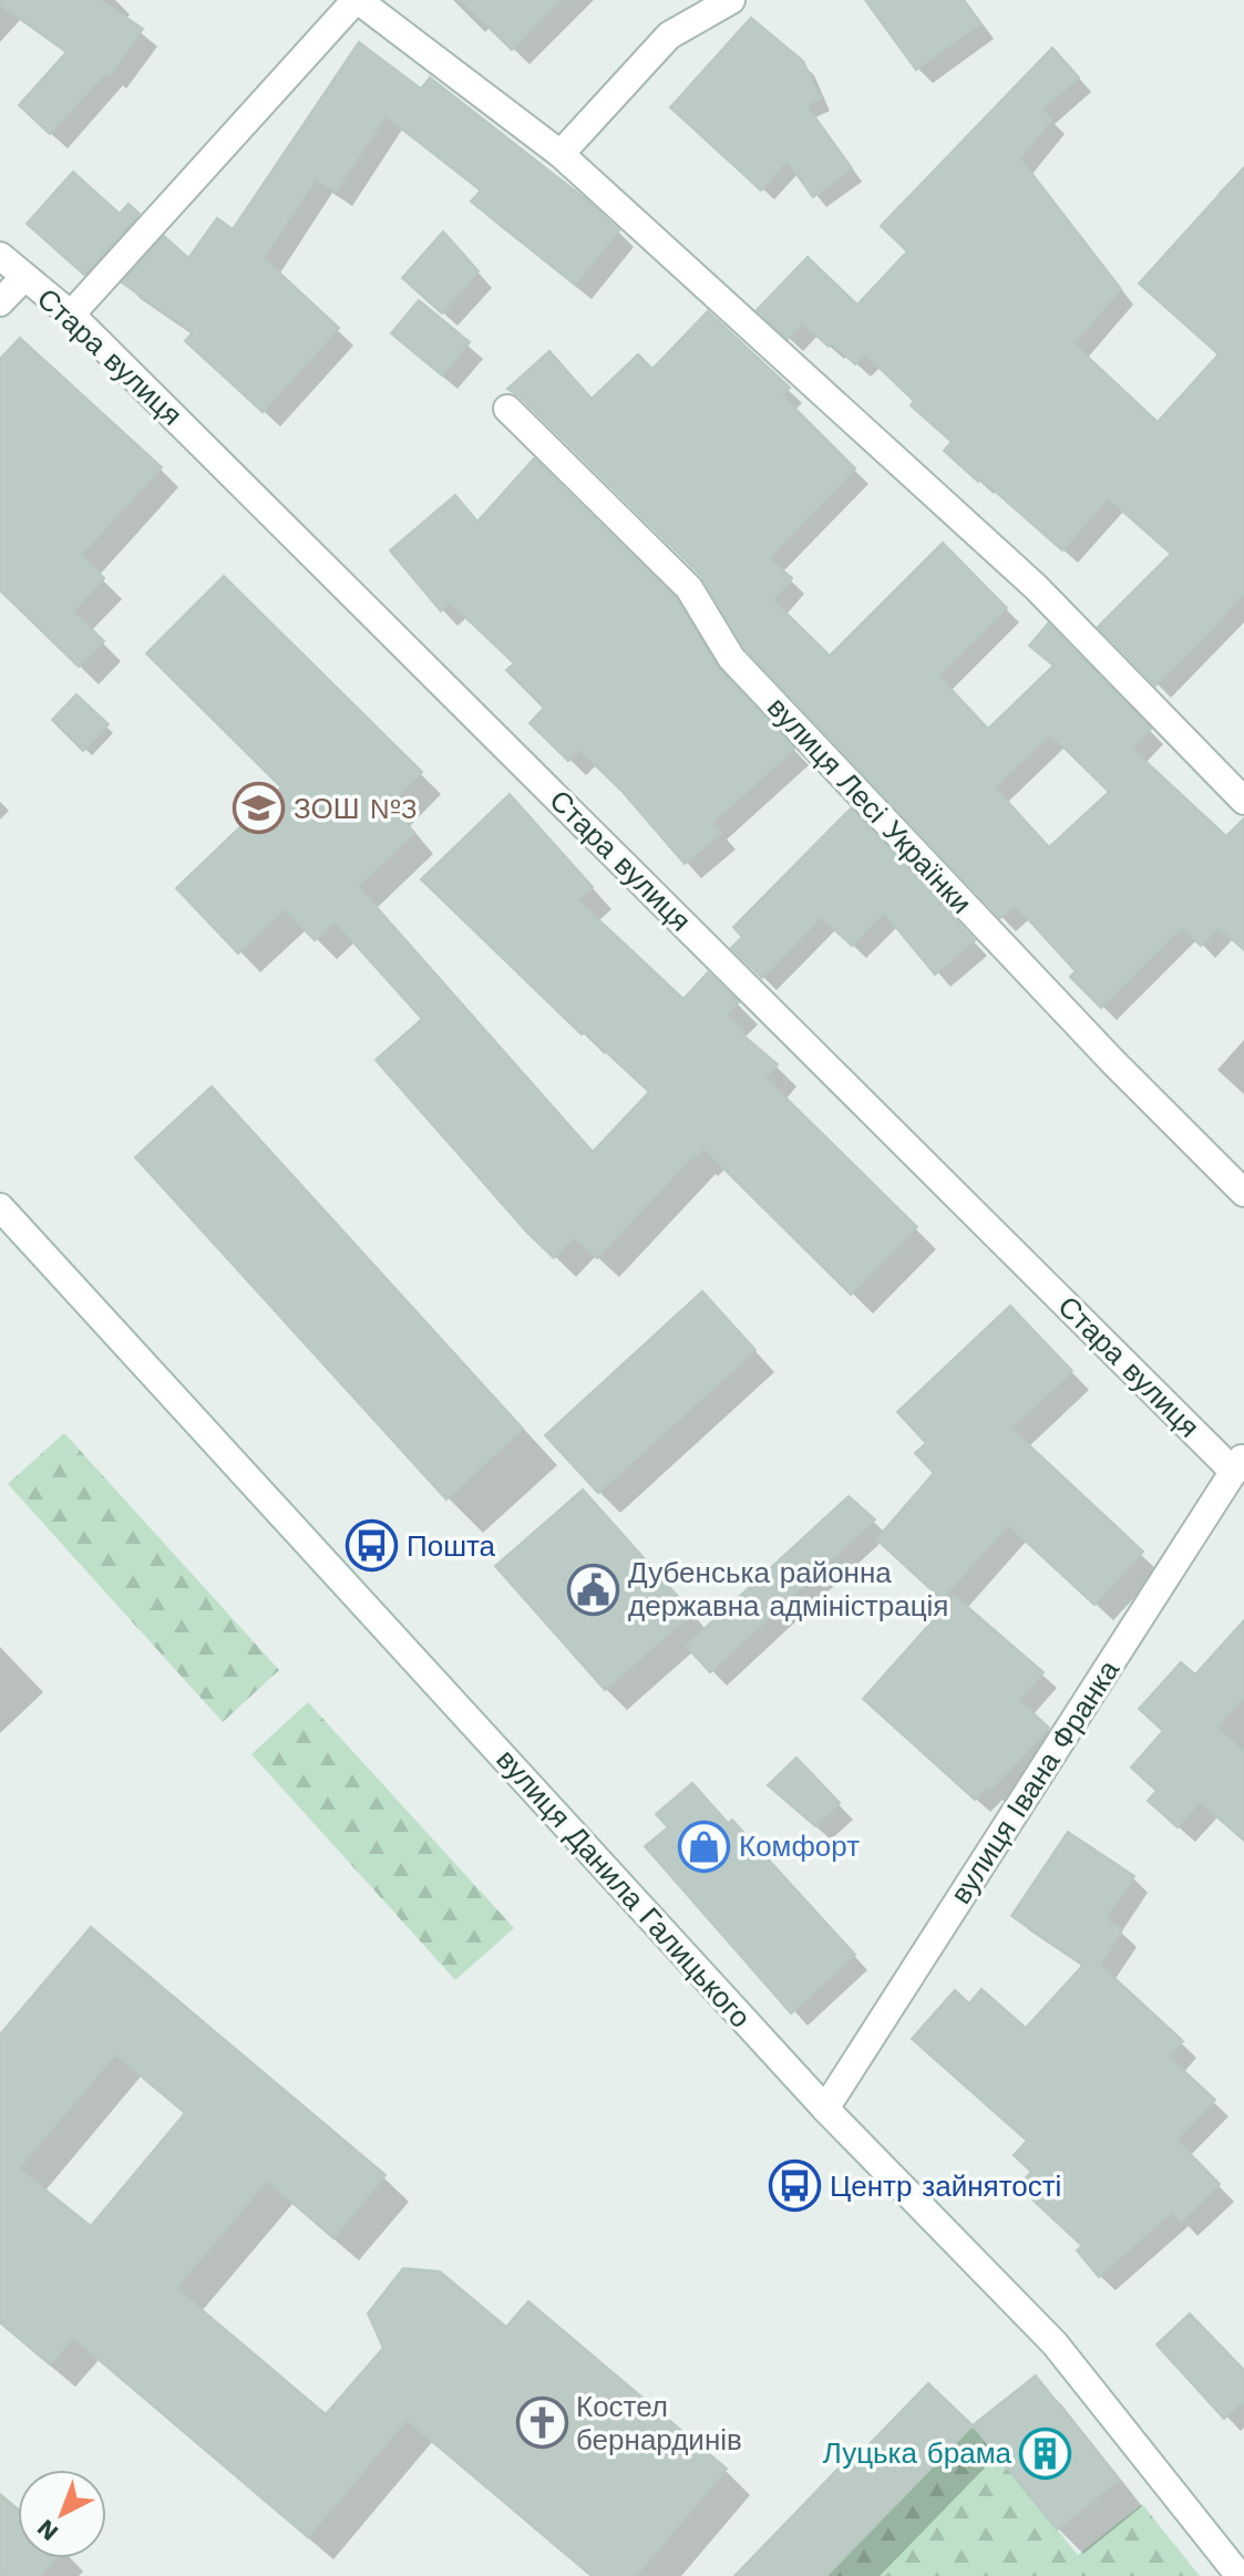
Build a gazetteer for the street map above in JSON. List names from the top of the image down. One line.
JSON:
{"streets":{"street":["Стара вулиця","вулиця Лесі Українки","вулиця Івана Франка","вулиця Данила Галицького"]},"crossings":[["Стара вулиця","вулиця Івана Франка"],["вулиця Івана Франка","вулиця Данила Галицького"]],"places":{"school or university":["ЗОШ №3"],"bus stop":["Пошта","Центр зайнятості"],"public building":["Дубенська районна державна адміністрація"],"shop":["Комфорт"],"church":["Костел бернардинів"],"building":["Луцька брама"]},"north":"bottom left"}
